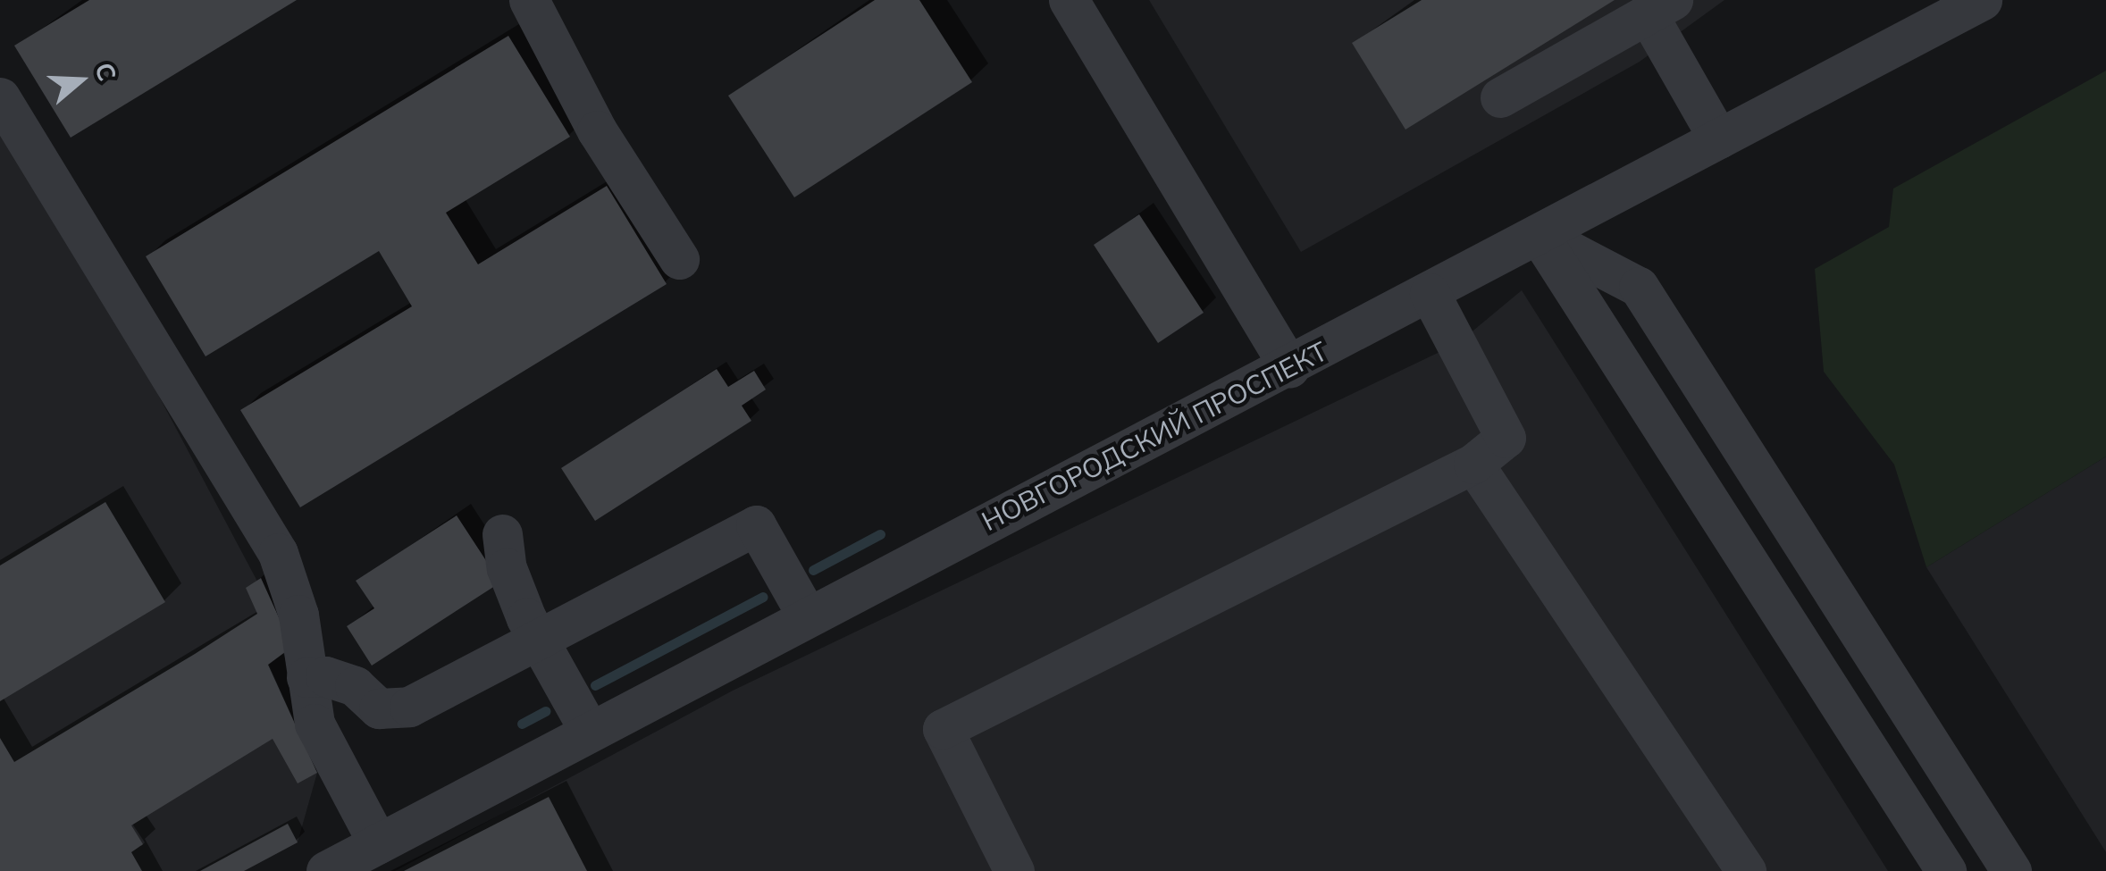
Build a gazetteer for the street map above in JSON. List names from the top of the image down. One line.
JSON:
{"streets":{"street":["НОВГОРОДСКИЙ ПРОСПЕКТ"]},"north":"right"}
